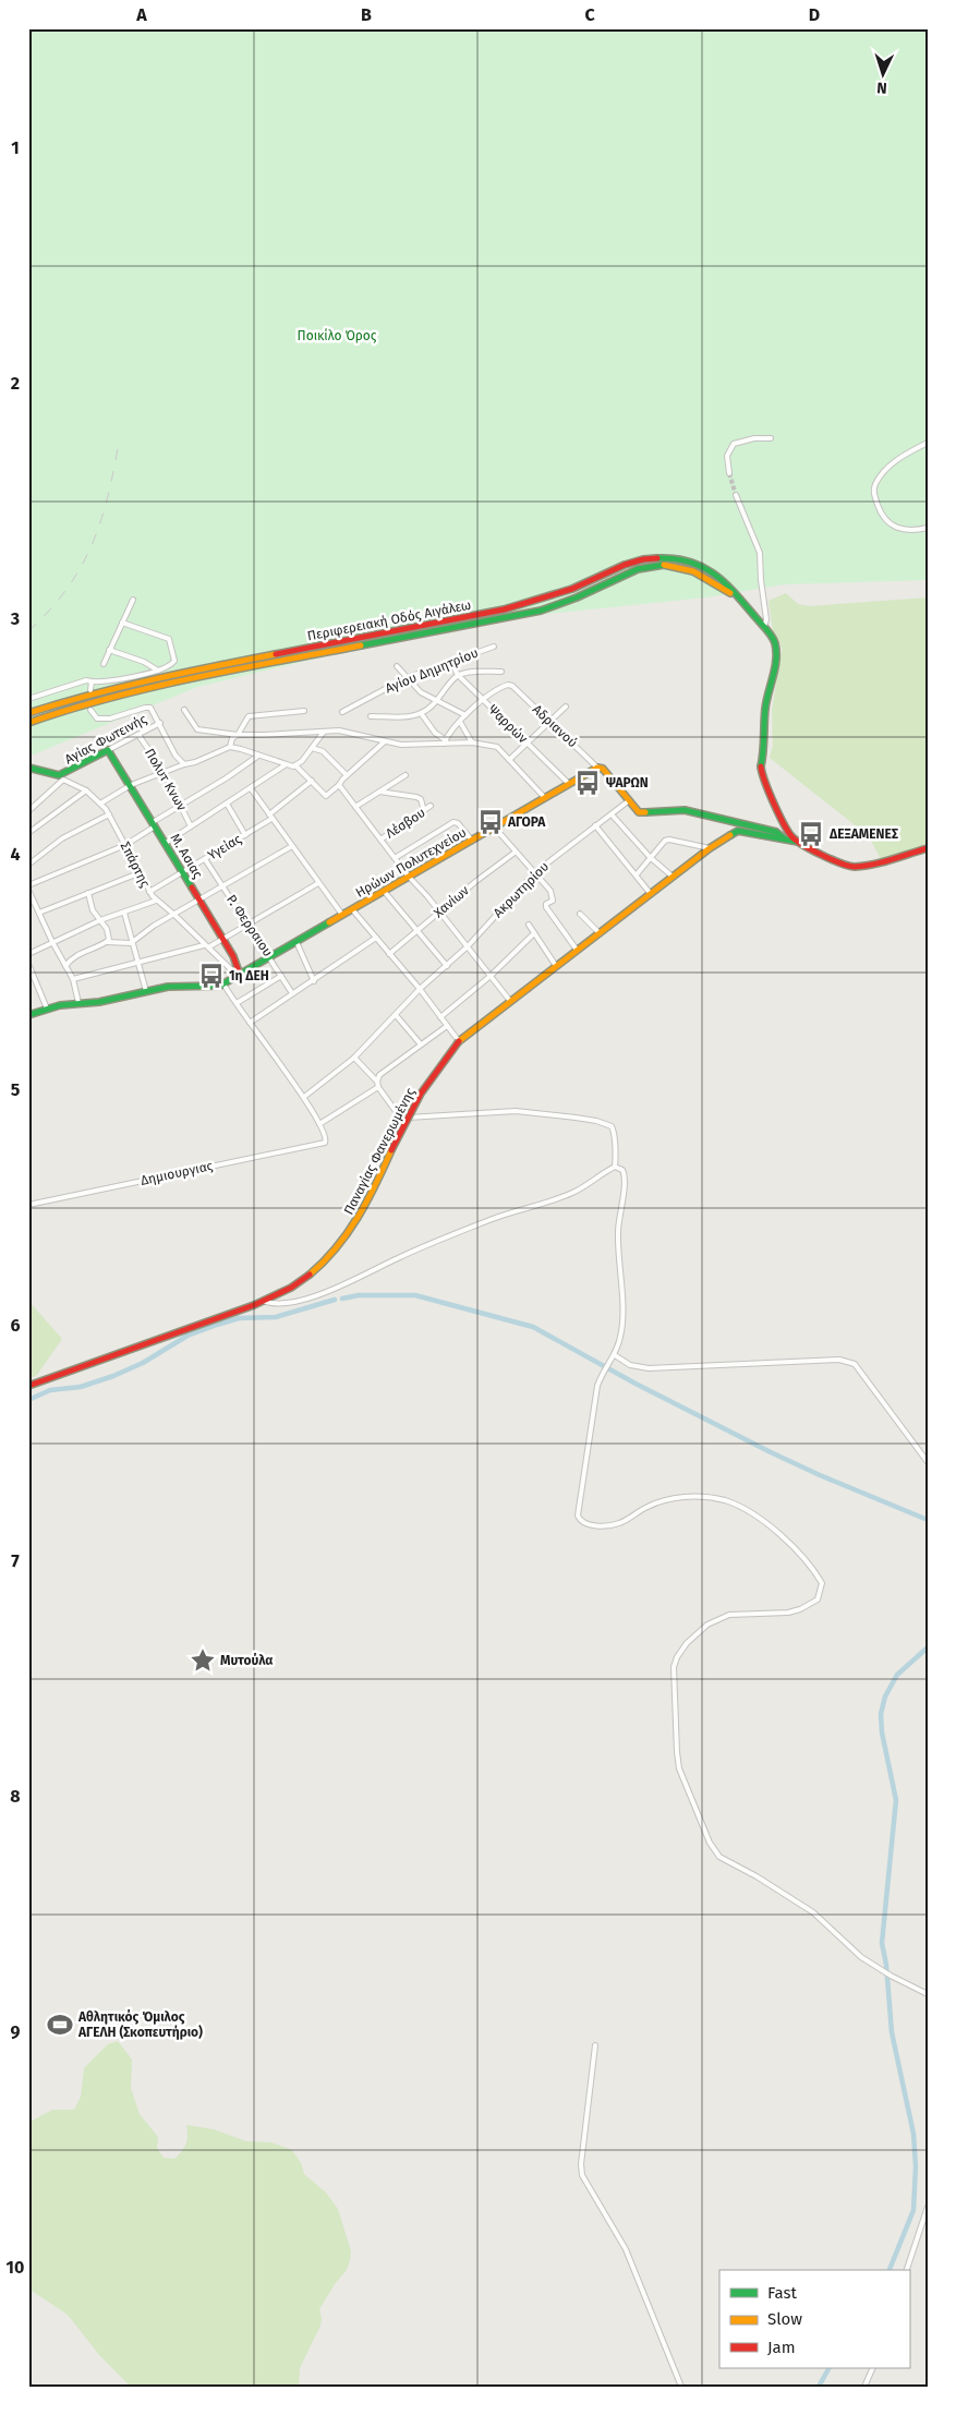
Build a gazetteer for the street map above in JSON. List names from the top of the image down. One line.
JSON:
{"streets":{"main road":["Περιφερειακή Οδός Αιγάλεω","Αγίας Φωτεινής","Μ. Ασιας","Ηρώων Πολυτεχνείου","Παναγίας Φανερωμένης"],"street":["Αγίου Δημητρίου","Ψαρρών","Αδριανού","Πολυτ Κνων","Λέσβου","Υγείας","Σπάρτης","Ακρωτηρίου","Χανίων","Ρ. Φερραιου","Δημιουργιας"]},"crossings":[["Περιφερειακή Οδός Αιγάλεω","Παναγίας Φανερωμένης"],["Αγίου Δημητρίου","Ψαρρών"],["Ψαρρών","Αδριανού"],["Ψαρρών","Ηρώων Πολυτεχνείου"],["Αδριανού","Ηρώων Πολυτεχνείου"],["Αγίας Φωτεινής","Πολυτ Κνων"],["Αγίας Φωτεινής","Μ. Ασιας"],["Υγείας","Μ. Ασιας"],["Υγείας","Σπάρτης"],["Υγείας","Ρ. Φερραιου"],["Μ. Ασιας","Ηρώων Πολυτεχνείου"],["Μ. Ασιας","Σπάρτης"],["Ηρώων Πολυτεχνείου","Σπάρτης"],["Ηρώων Πολυτεχνείου","Ρ. Φερραιου"]],"parks":["Ποικίλο Όρος"],"places":{"bus stop":["ΨΑΡΩΝ","ΑΓΟΡΑ","ΔΕΞΑΜΕΝΕΣ","1η ΔΕΗ"],"place":["Μυτούλα"],"sports":["Αθλητικός Όμιλος ΑΓΕΛΗ (Σκοπευτήριο)"]},"legend":["Fast","Slow","Jam"],"north":"bottom","grid":{"columns":["A","B","C","D"],"rows":["1","2","3","4","5","6","7","8","9","10"]}}
